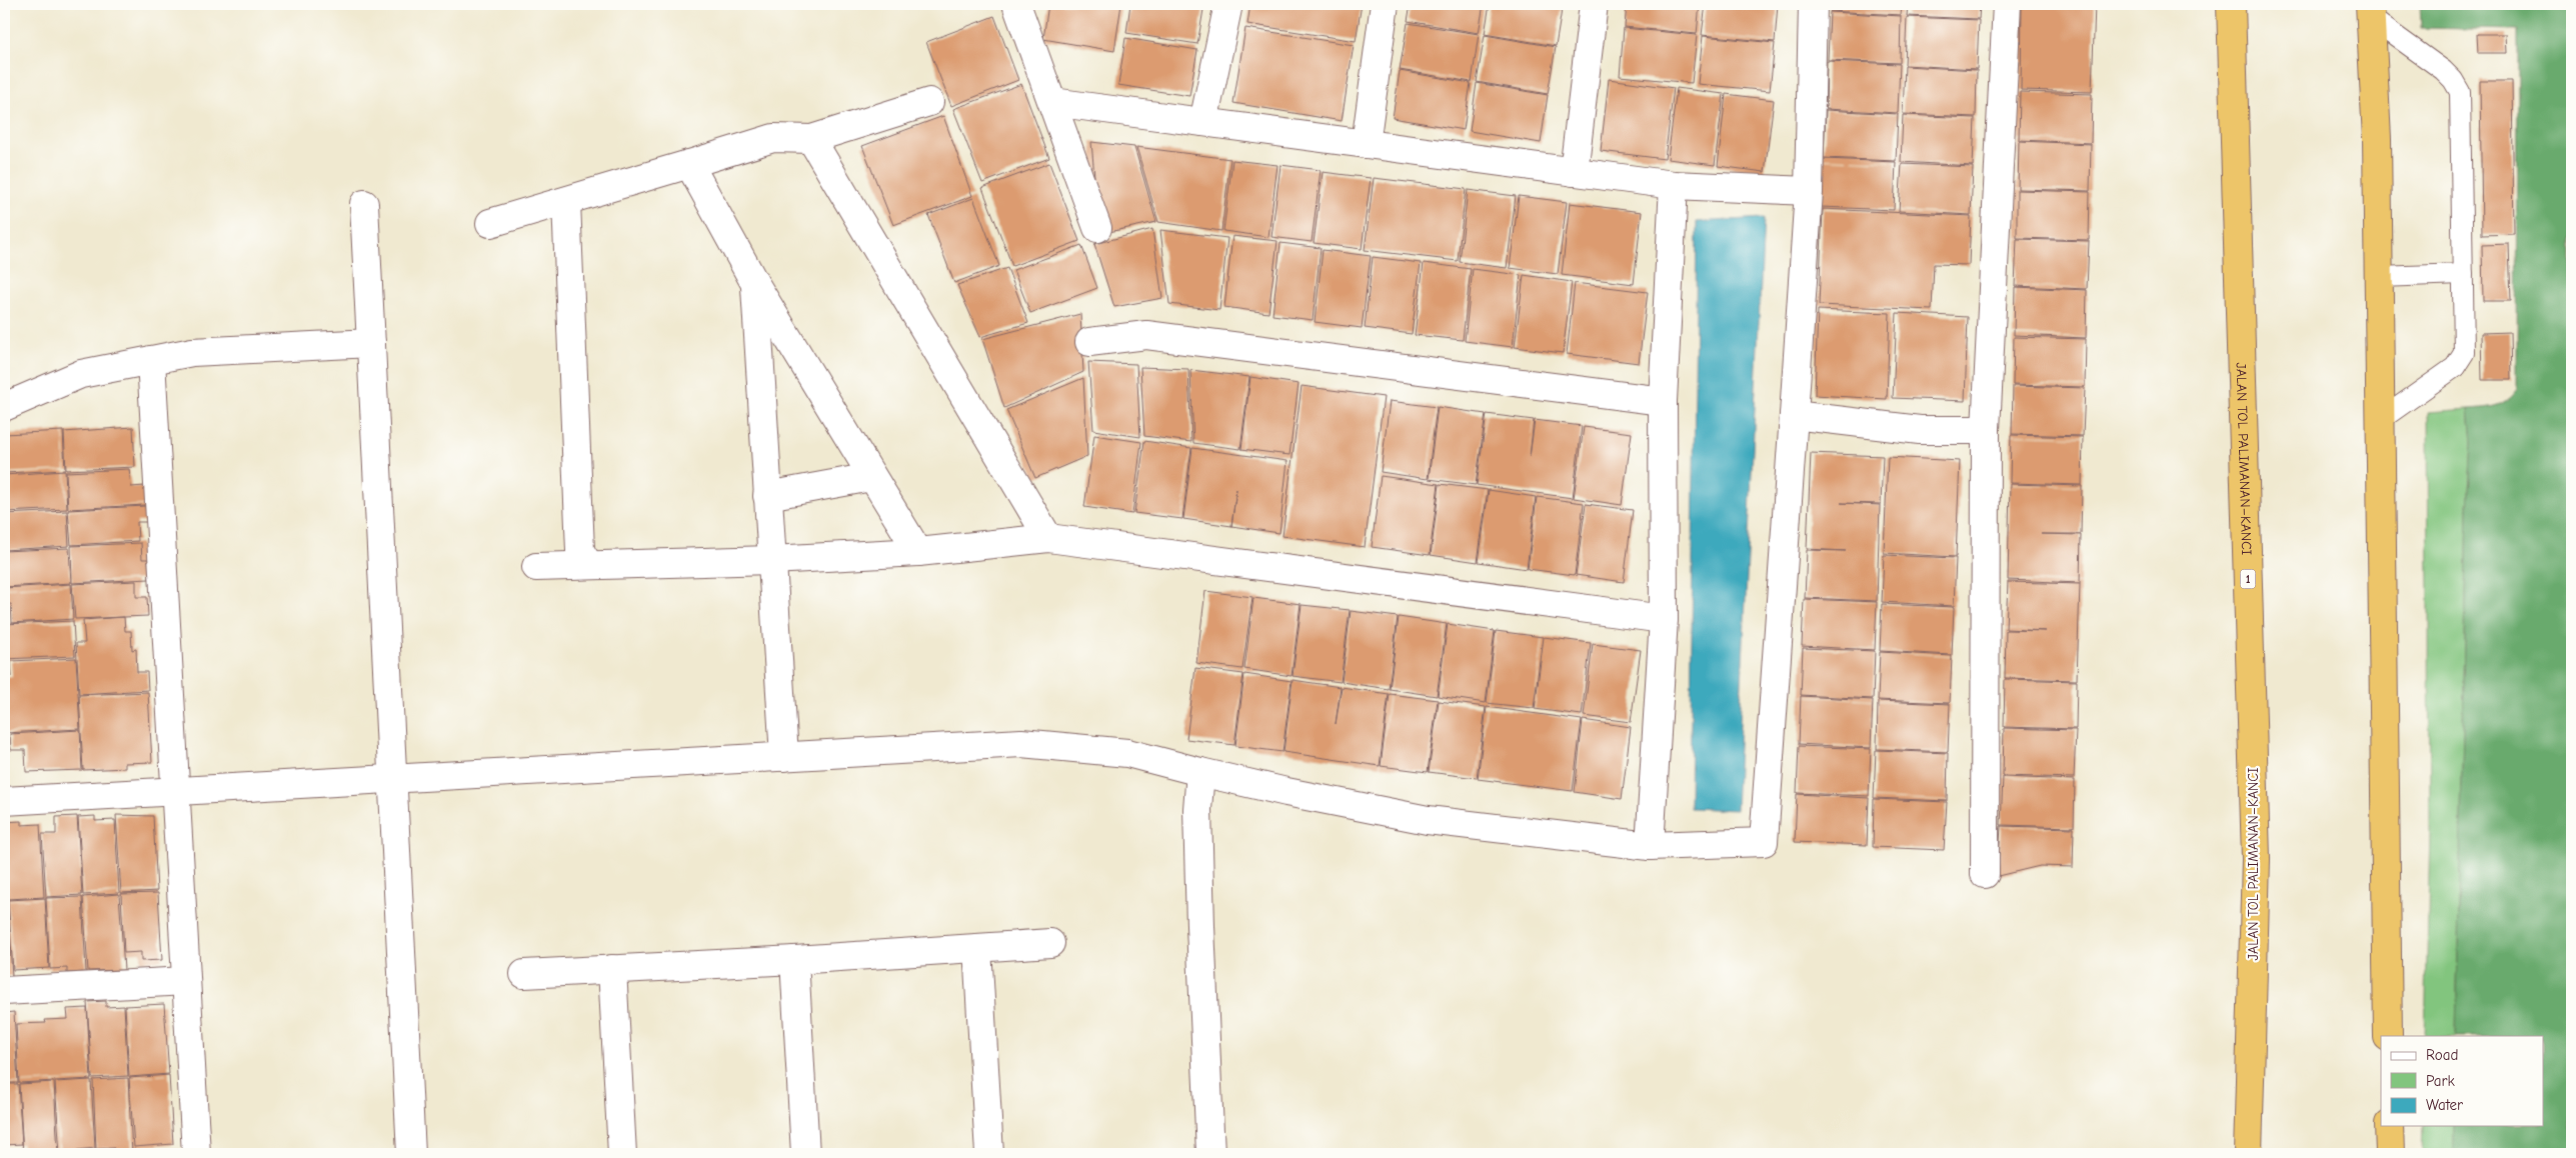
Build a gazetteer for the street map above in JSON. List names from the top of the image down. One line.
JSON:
{"streets":{"highway":["JALAN TOL PALIMANAN–KANCI","1"]},"legend":["Road","Park","Water"]}
